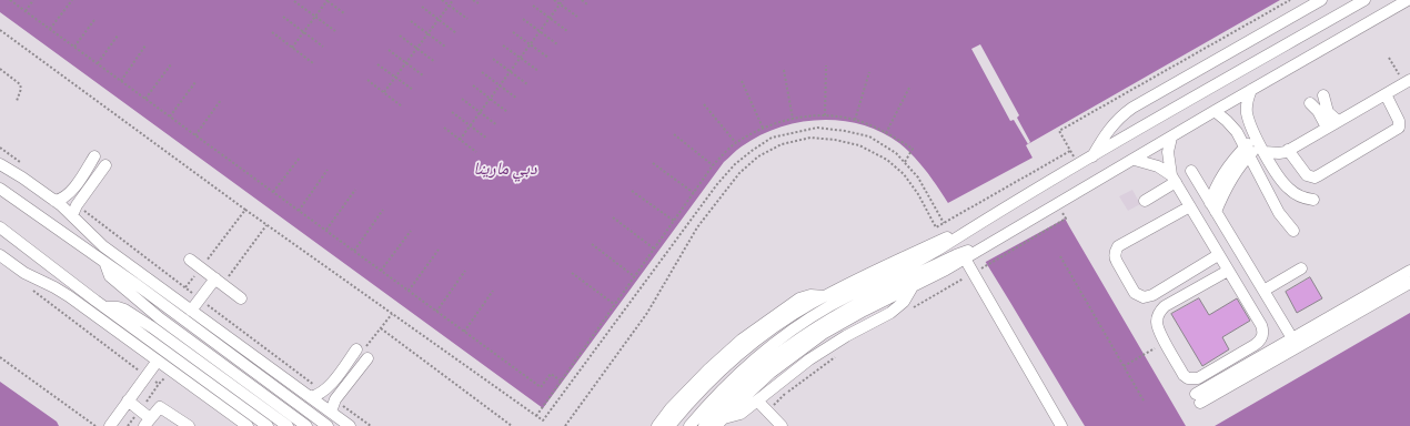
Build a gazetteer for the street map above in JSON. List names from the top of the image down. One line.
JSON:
{"water":["دبي مارينا"]}
